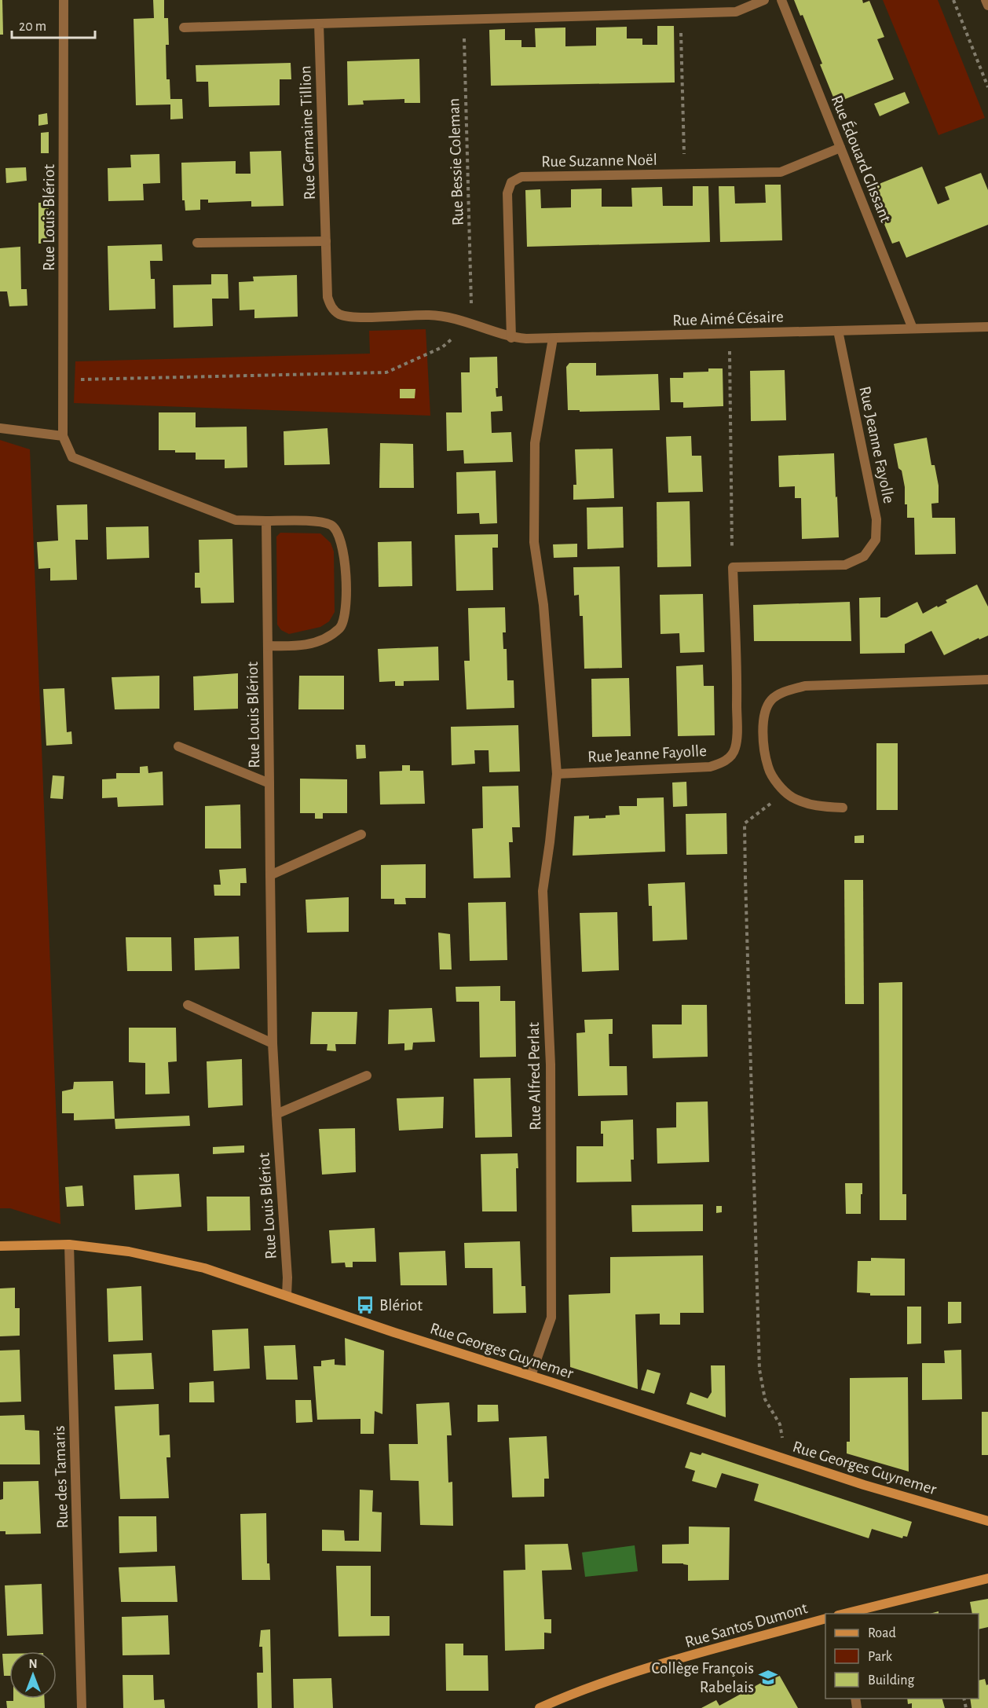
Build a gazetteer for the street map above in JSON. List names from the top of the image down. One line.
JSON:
{"streets":{"street":["Rue Germaine Tillion","Rue Édouard Glissant","Rue Suzanne Noël","Rue Louis Blériot","Rue Aimé Césaire","Rue Jeanne Fayolle","Rue Alfred Perlat","Rue Georges Guynemer","Rue des Tamaris","Rue Santos Dumont"],"path":["Rue Bessie Coleman"]},"crossings":[["Rue Germaine Tillion","Rue Bessie Coleman"],["Rue Germaine Tillion","Rue Aimé Césaire"],["Rue Édouard Glissant","Rue Suzanne Noël"],["Rue Édouard Glissant","Rue Aimé Césaire"],["Rue Suzanne Noël","Rue Aimé Césaire"],["Rue Bessie Coleman","Rue Aimé Césaire"],["Rue Louis Blériot","Rue Georges Guynemer"],["Rue Aimé Césaire","Rue Jeanne Fayolle"],["Rue Jeanne Fayolle","Rue Alfred Perlat"],["Rue Alfred Perlat","Rue Georges Guynemer"],["Rue Georges Guynemer","Rue des Tamaris"]],"places":{"bus stop":["Blériot"],"school or university":["Collège François Rabelais"]},"legend":["Road","Park","Building"],"scale_bar":"20 m","north":"top"}
